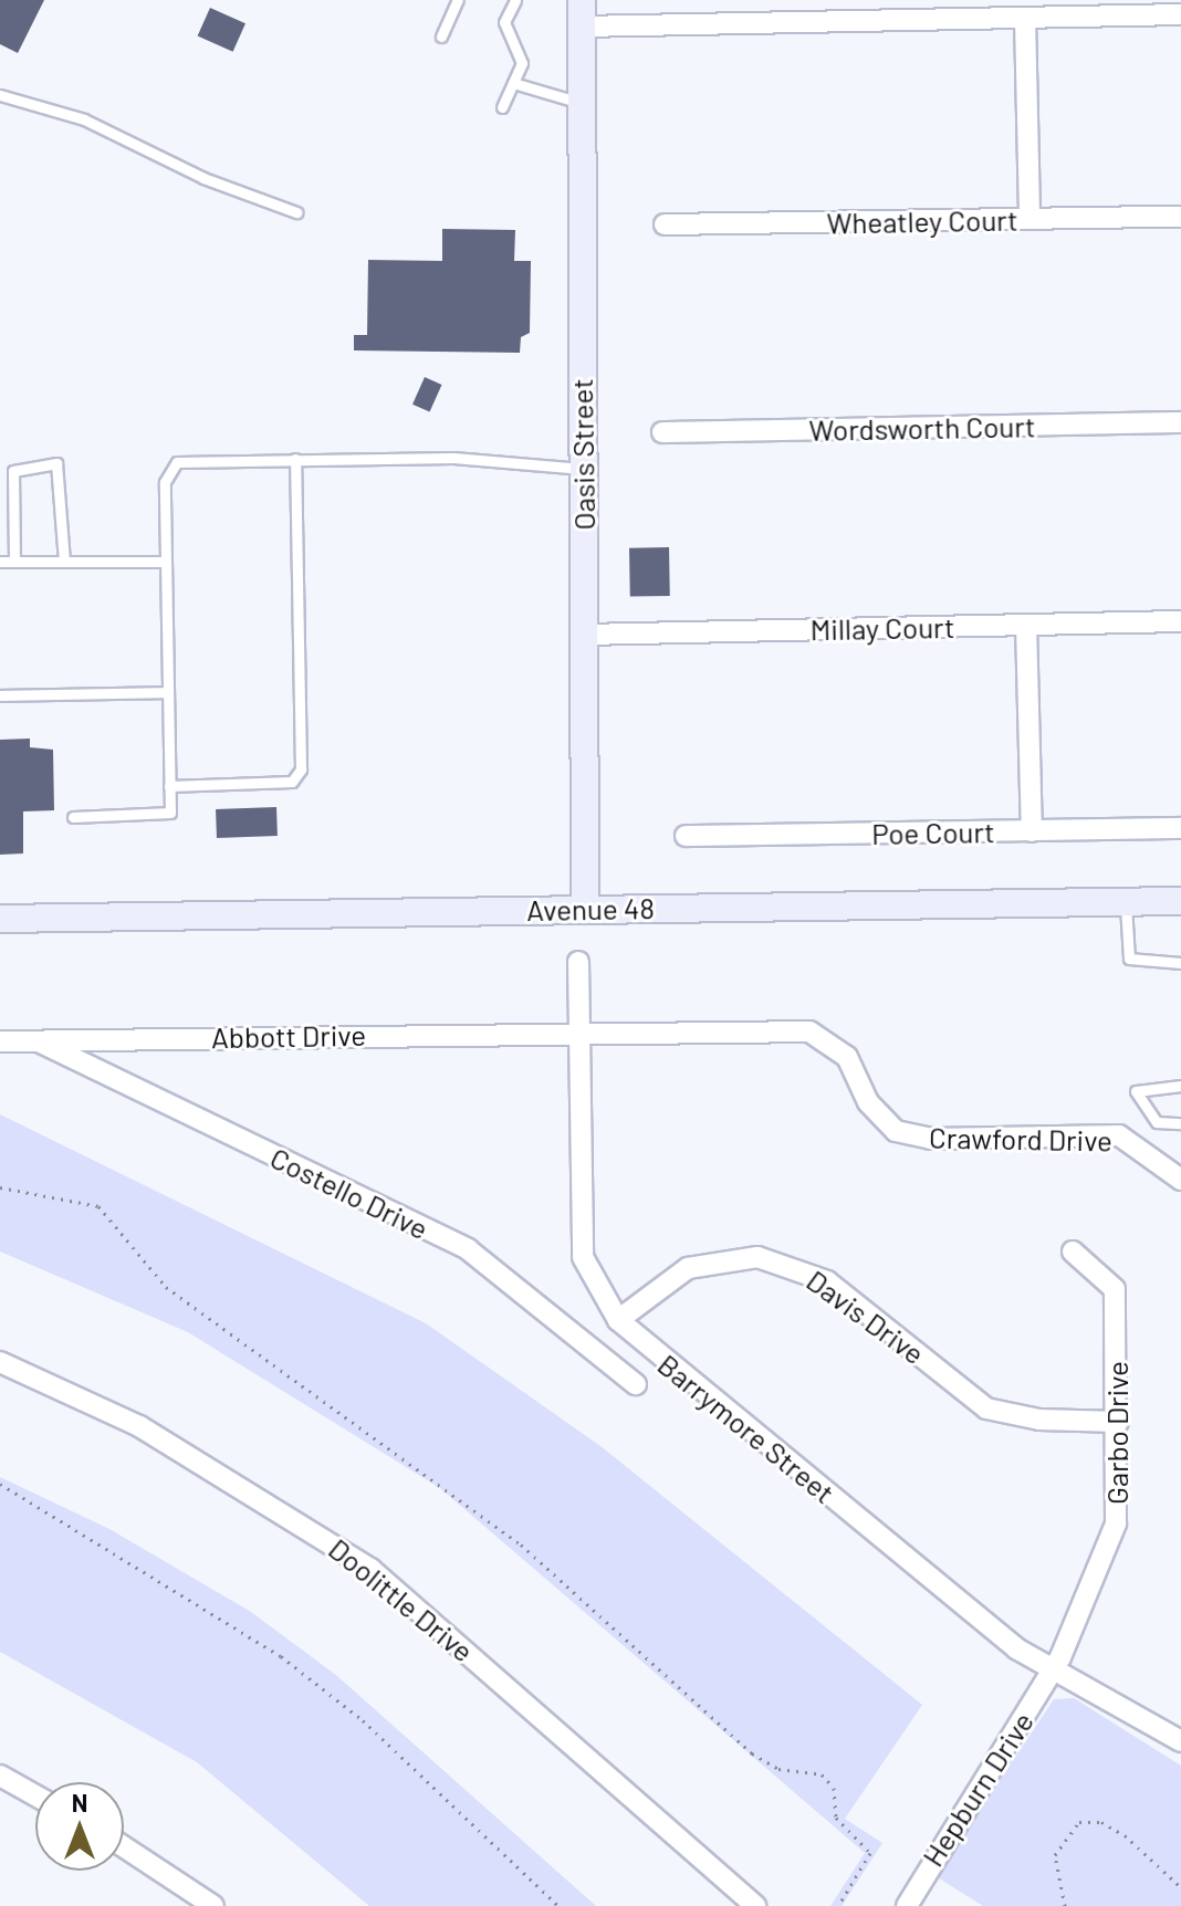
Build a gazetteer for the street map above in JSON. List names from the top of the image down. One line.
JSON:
{"streets":{"main road":["Oasis Street","Avenue 48"],"street":["Wheatley Court","Wordsworth Court","Millay Court","Poe Court","Abbott Drive","Crawford Drive","Costello Drive","Davis Drive","Barrymore Street","Garbo Drive","Doolittle Drive","Hepburn Drive"]},"crossings":[["Oasis Street","Millay Court"],["Oasis Street","Avenue 48"],["Abbott Drive","Crawford Drive"],["Abbott Drive","Costello Drive"],["Abbott Drive","Barrymore Street"],["Crawford Drive","Barrymore Street"],["Davis Drive","Barrymore Street"],["Davis Drive","Garbo Drive"],["Barrymore Street","Garbo Drive"],["Barrymore Street","Hepburn Drive"],["Garbo Drive","Hepburn Drive"]],"north":"top"}
